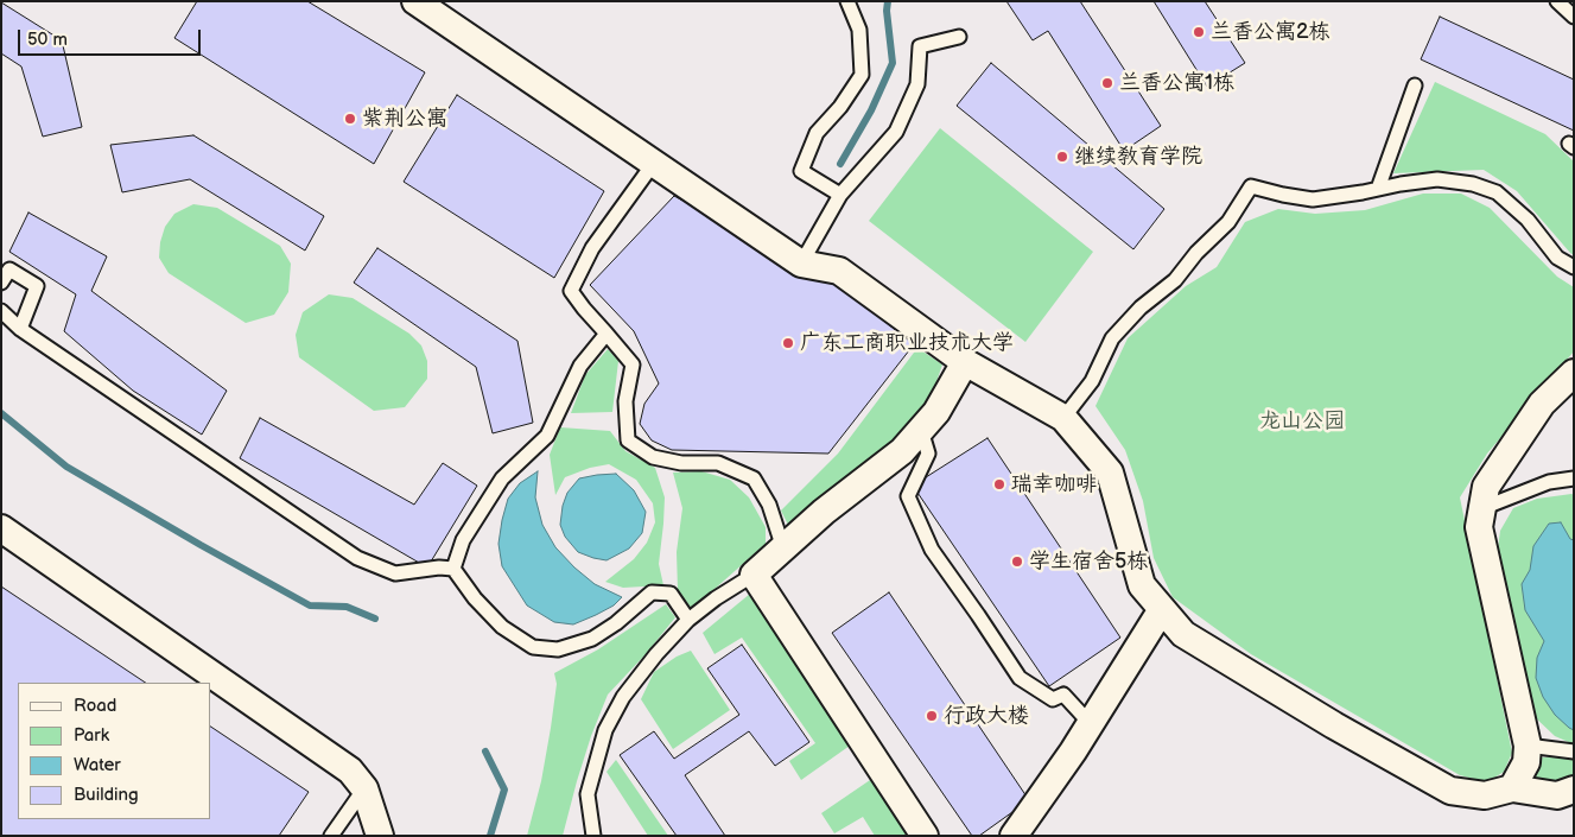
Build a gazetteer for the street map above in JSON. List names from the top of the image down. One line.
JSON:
{"parks":["龙山公园"],"places":["兰香公寓2栋","兰香公寓1栋","紫荆公寓","继续教育学院","广东工商职业技术大学","瑞幸咖啡","学生宿舍5栋","行政大楼"],"legend":["Road","Park","Water","Building"],"scale_bar":"50 m"}
